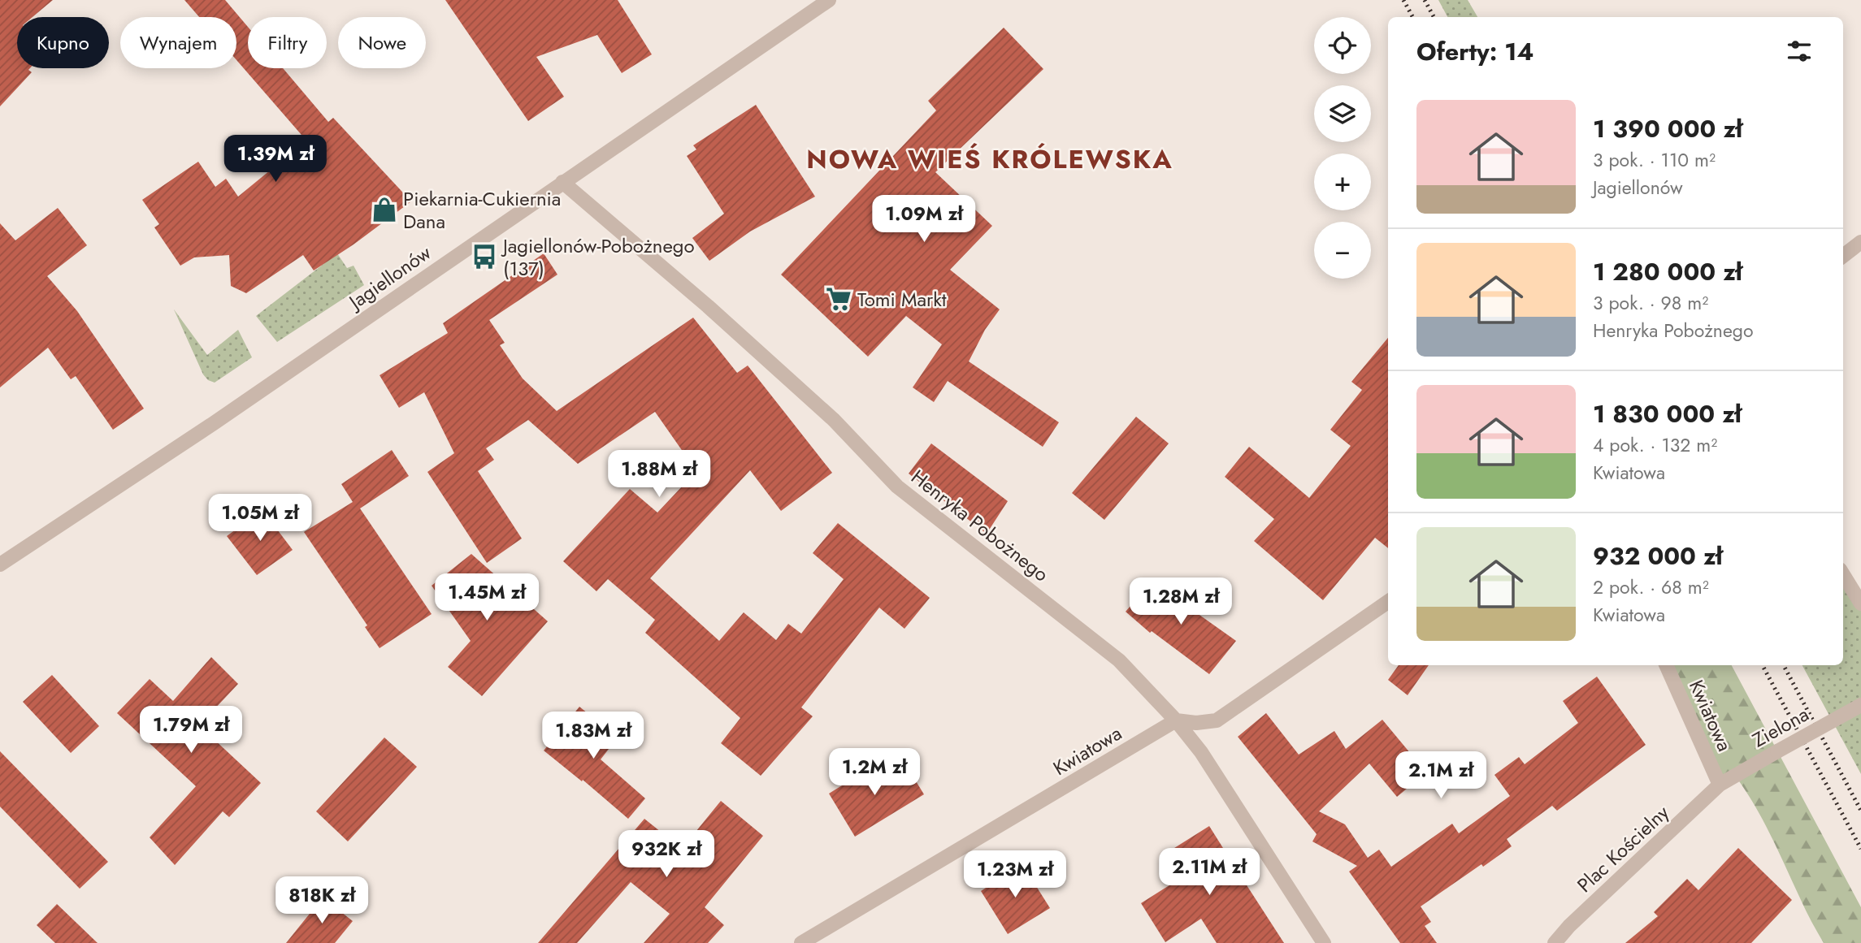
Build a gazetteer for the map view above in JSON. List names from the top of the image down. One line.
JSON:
{"streets":{"street":["Jagiellonów","Henryka Pobożnego","Kwiatowa","Zielona","Plac Kościelny"]},"crossings":[["Jagiellonów","Henryka Pobożnego"],["Henryka Pobożnego","Kwiatowa"],["Kwiatowa","Zielona"],["Kwiatowa","Plac Kościelny"],["Zielona","Plac Kościelny"]],"districts":["NOWA WIEŚ KRÓLEWSKA"],"places":{"shop":["Piekarnia-Cukiernia Dana"],"bus stop":["Jagiellonów-Pobożnego (137)"],"supermarket":["Tomi Markt"]},"page":{"map_buttons":["+","−"],"chip":["Kupno","Wynajem","Filtry","Nowe"],"heading":"Oferty: 14","list":[{"name":"1 390 000 zł","note":"3 pok. · 110 m² · Jagiellonów"},{"name":"1 280 000 zł","note":"3 pok. · 98 m² · Henryka Pobożnego"},{"name":"1 830 000 zł","note":"4 pok. · 132 m² · Kwiatowa"},{"name":"932 000 zł","note":"2 pok. · 68 m² · Kwiatowa"}],"price":["1.39M zł","1.09M zł","1.88M zł","1.05M zł","1.45M zł","1.28M zł","1.79M zł","1.83M zł","1.2M zł","2.1M zł","932K zł","2.11M zł","1.23M zł","818K zł"]}}
